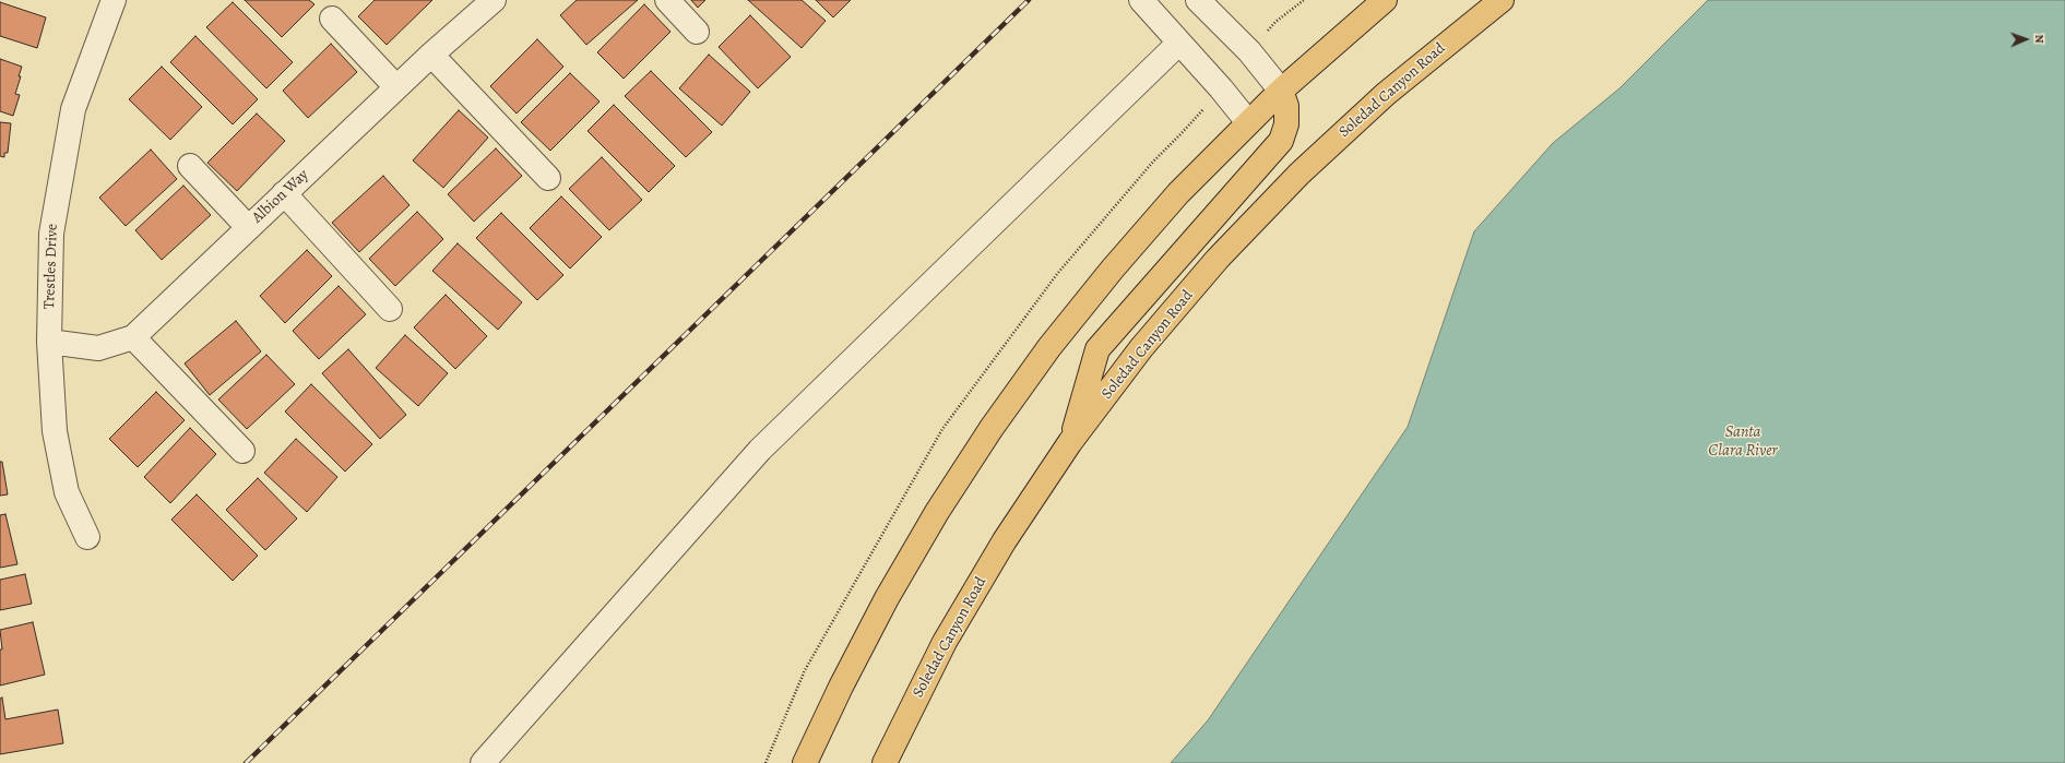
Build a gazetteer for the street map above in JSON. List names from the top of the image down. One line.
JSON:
{"streets":{"main road":["Soledad Canyon Road"],"street":["Albion Way","Trestles Drive"]},"crossings":[["Albion Way","Trestles Drive"]],"water":["Santa Clara River"],"north":"right"}
